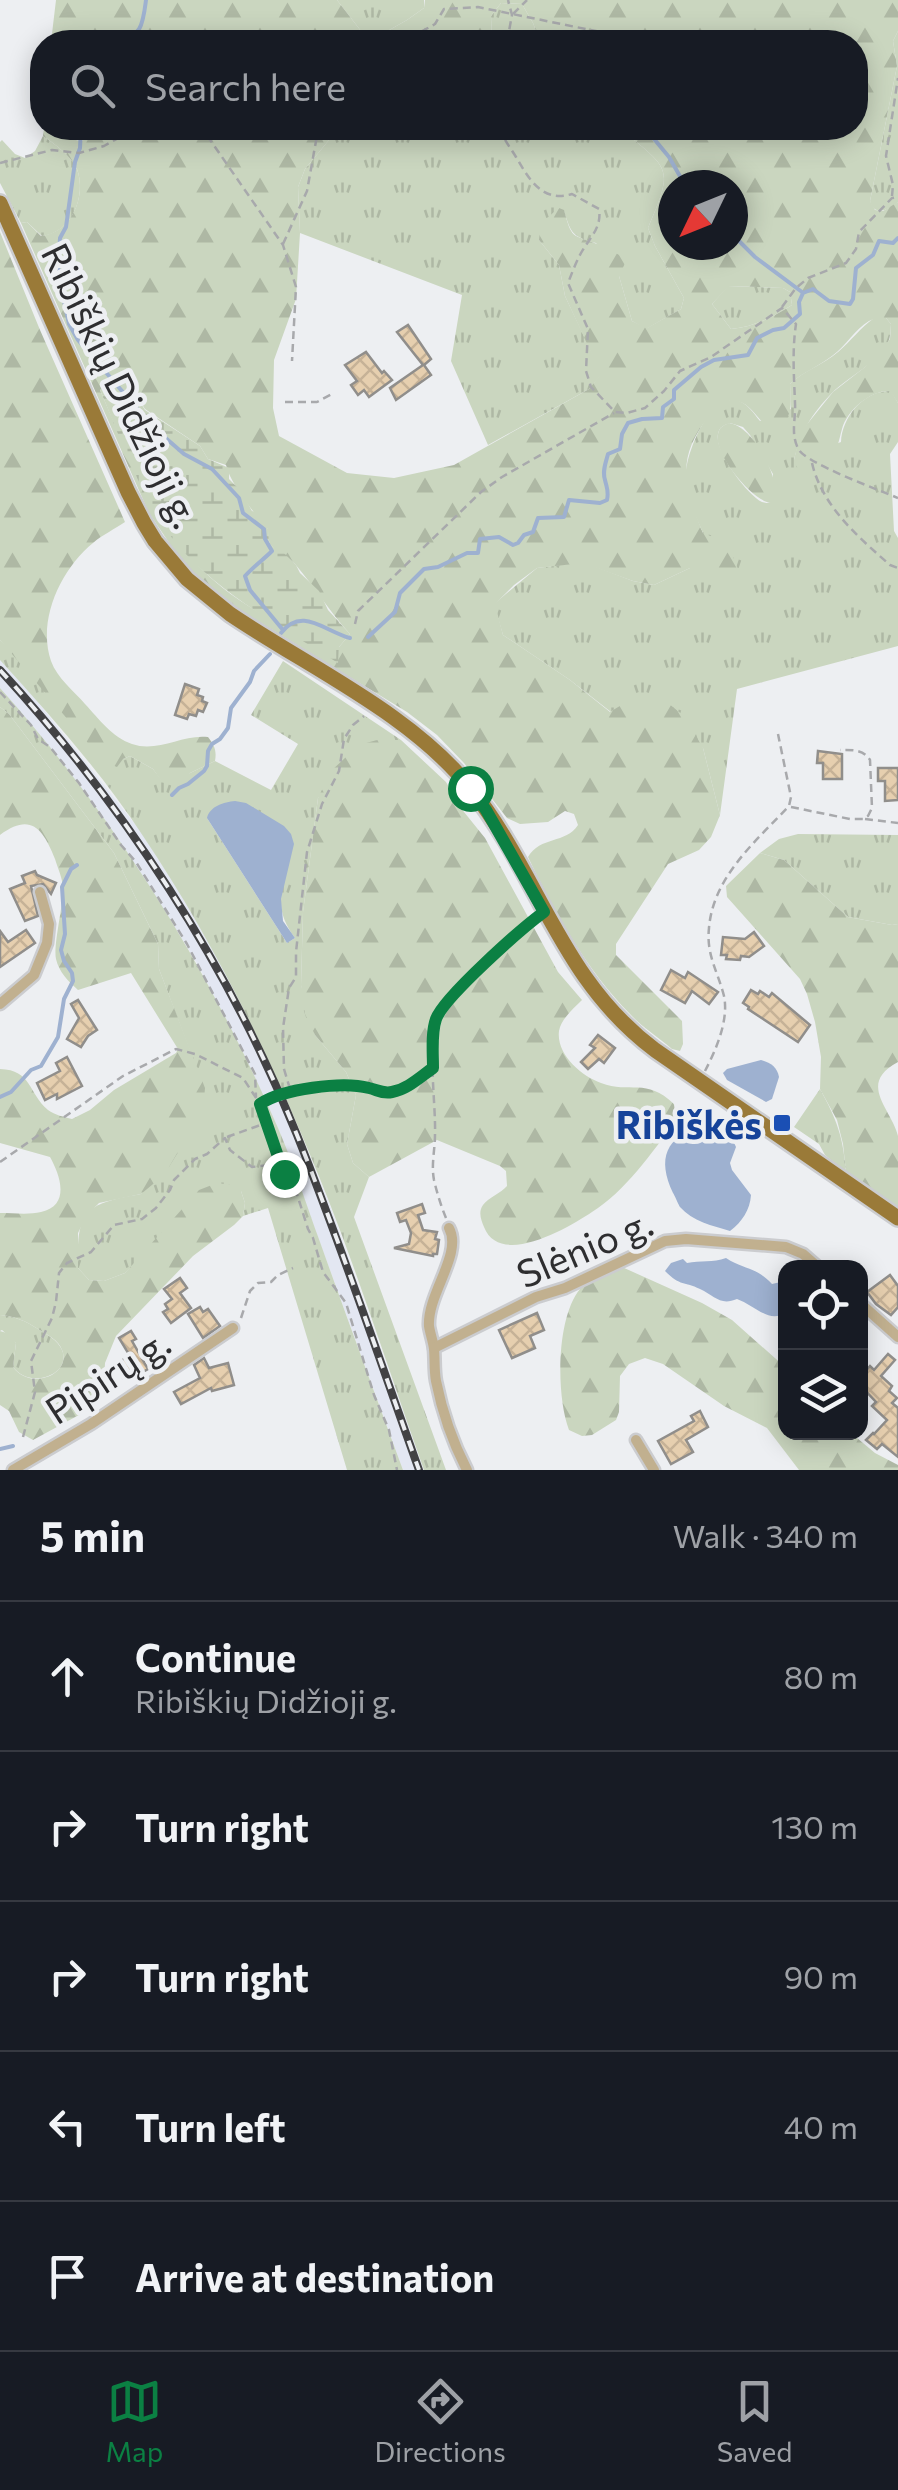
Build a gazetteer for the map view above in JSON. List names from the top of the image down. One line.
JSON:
{"streets":{"main road":["Ribiškių Didžioji g."],"street":["Slėnio g.","Pipirų g."]},"places":{"transit":["Ribiškės"]},"north":"bottom left","page":{"search":"Search here","heading":["5 min","Walk · 340 m"],"list":[["Continue","Ribiškių Didžioji g.","80 m"],["Turn right","130 m"],["Turn right","90 m"],["Turn left","40 m"],"Arrive at destination"],"nav":["Map","Directions","Saved"]}}
